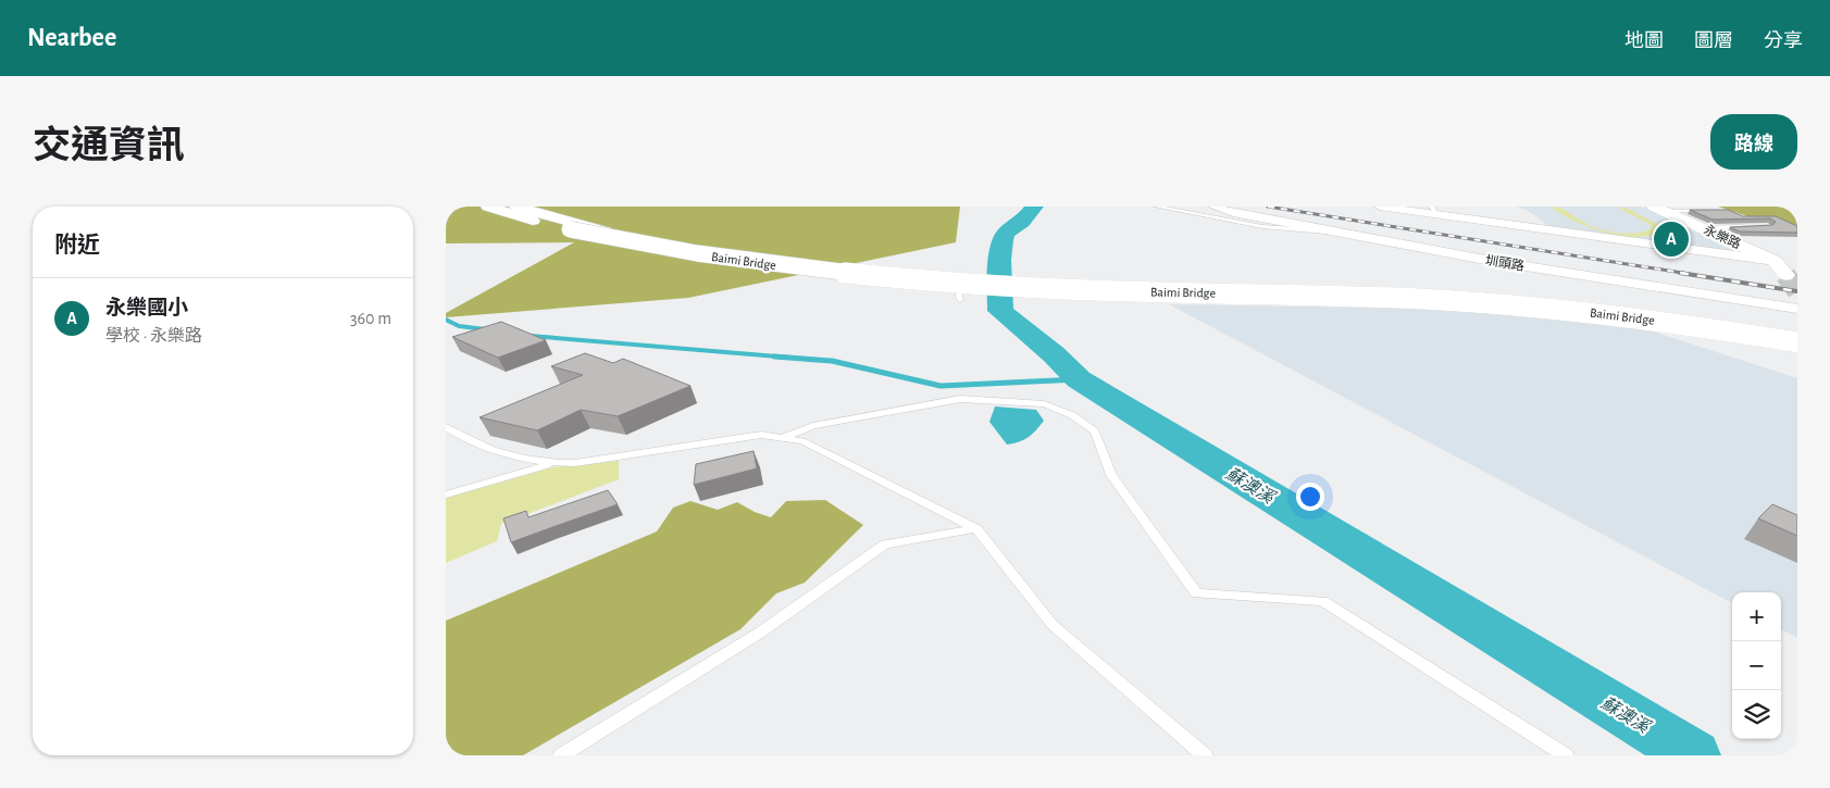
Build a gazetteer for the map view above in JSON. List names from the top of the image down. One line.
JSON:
{"streets":{"main road":["永樂路","Baimi Bridge"],"street":["圳頭路"]},"water":["蘇澳溪"],"page":{"header":"Nearbee","nav":["地圖","圖層","分享"],"title":"交通資訊","buttons":"路線","heading":"附近","pins":"A","list":[{"mark":"A","name":"永樂國小","note":"學校 · 永樂路","value":"360 m"}],"map_buttons":["+","−"]}}
